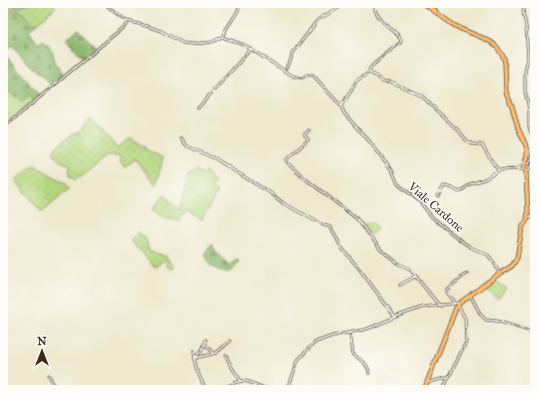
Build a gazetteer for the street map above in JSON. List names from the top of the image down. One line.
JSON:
{"streets":{"street":["Viale Cardone"]},"north":"top"}
